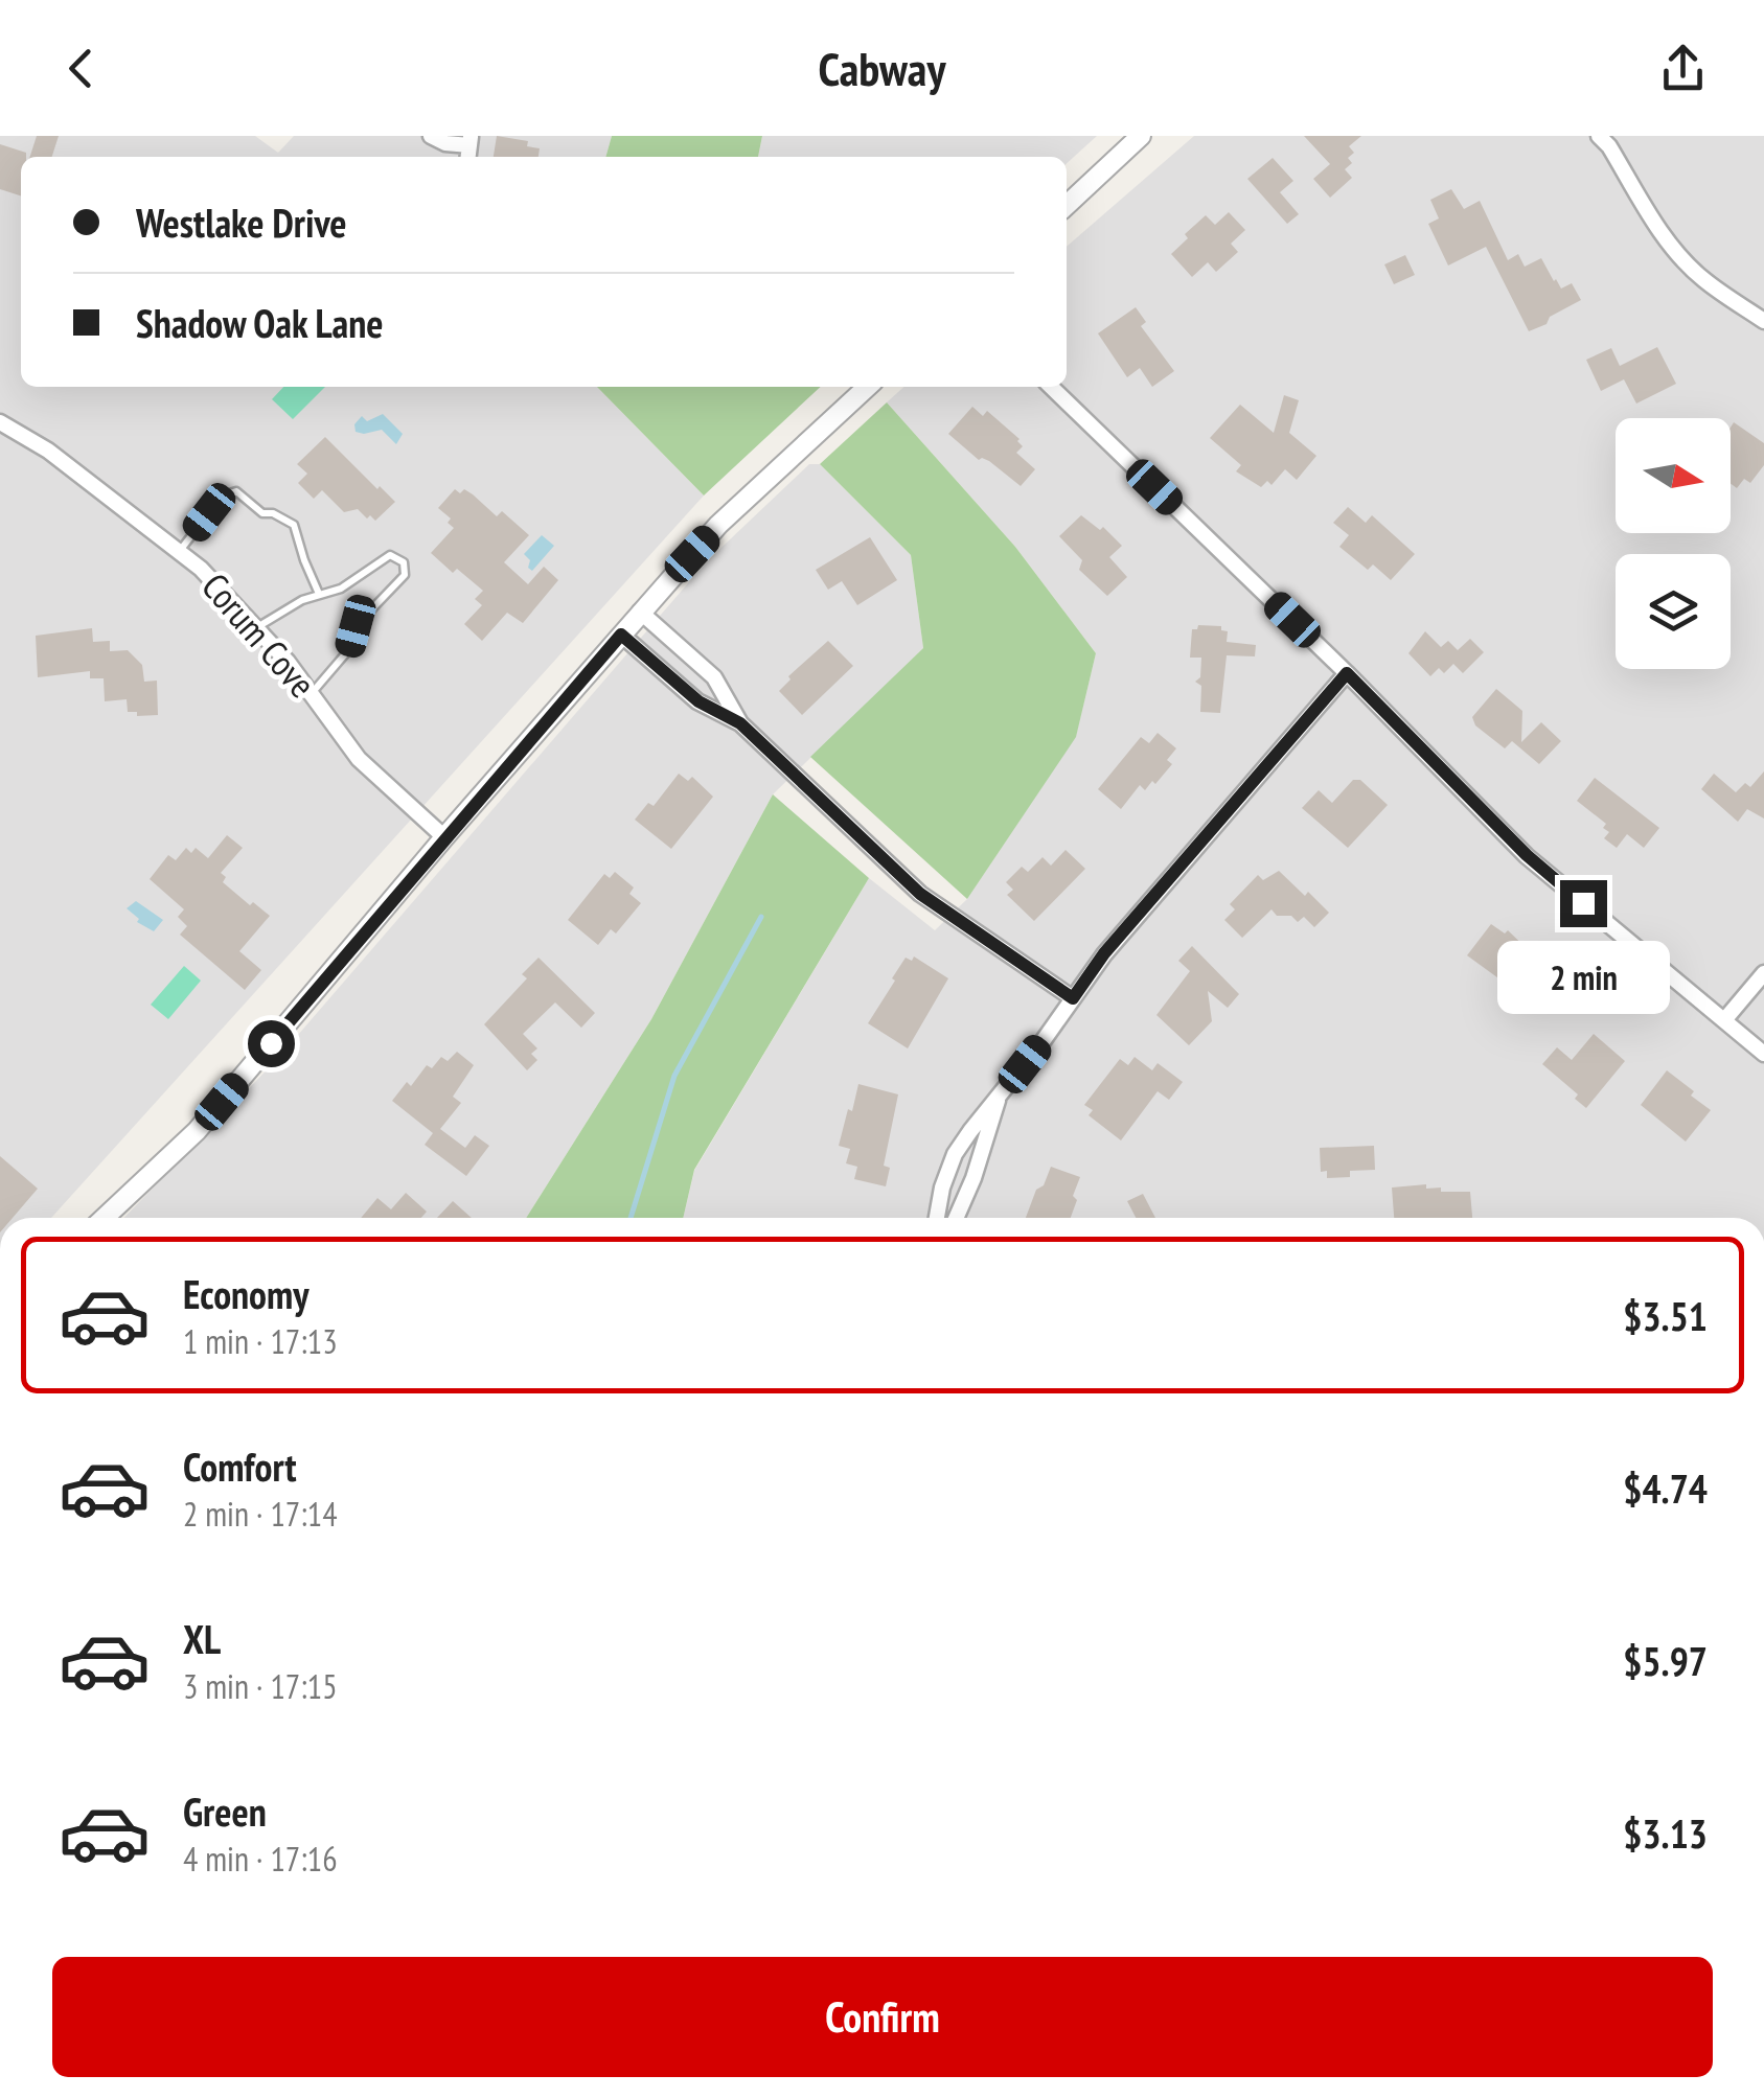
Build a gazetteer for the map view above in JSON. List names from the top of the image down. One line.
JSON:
{"streets":{"street":["Corum Cove"]},"north":"right","page":{"header":"Cabway","banner":["Westlake Drive","Shadow Oak Lane"],"bubble":"2 min","list":[{"name":"Economy","note":"1 min · 17:13","value":"$3.51"},{"name":"Comfort","note":"2 min · 17:14","value":"$4.74"},{"name":"XL","note":"3 min · 17:15","value":"$5.97"},{"name":"Green","note":"4 min · 17:16","value":"$3.13"}],"buttons":"Confirm"}}
